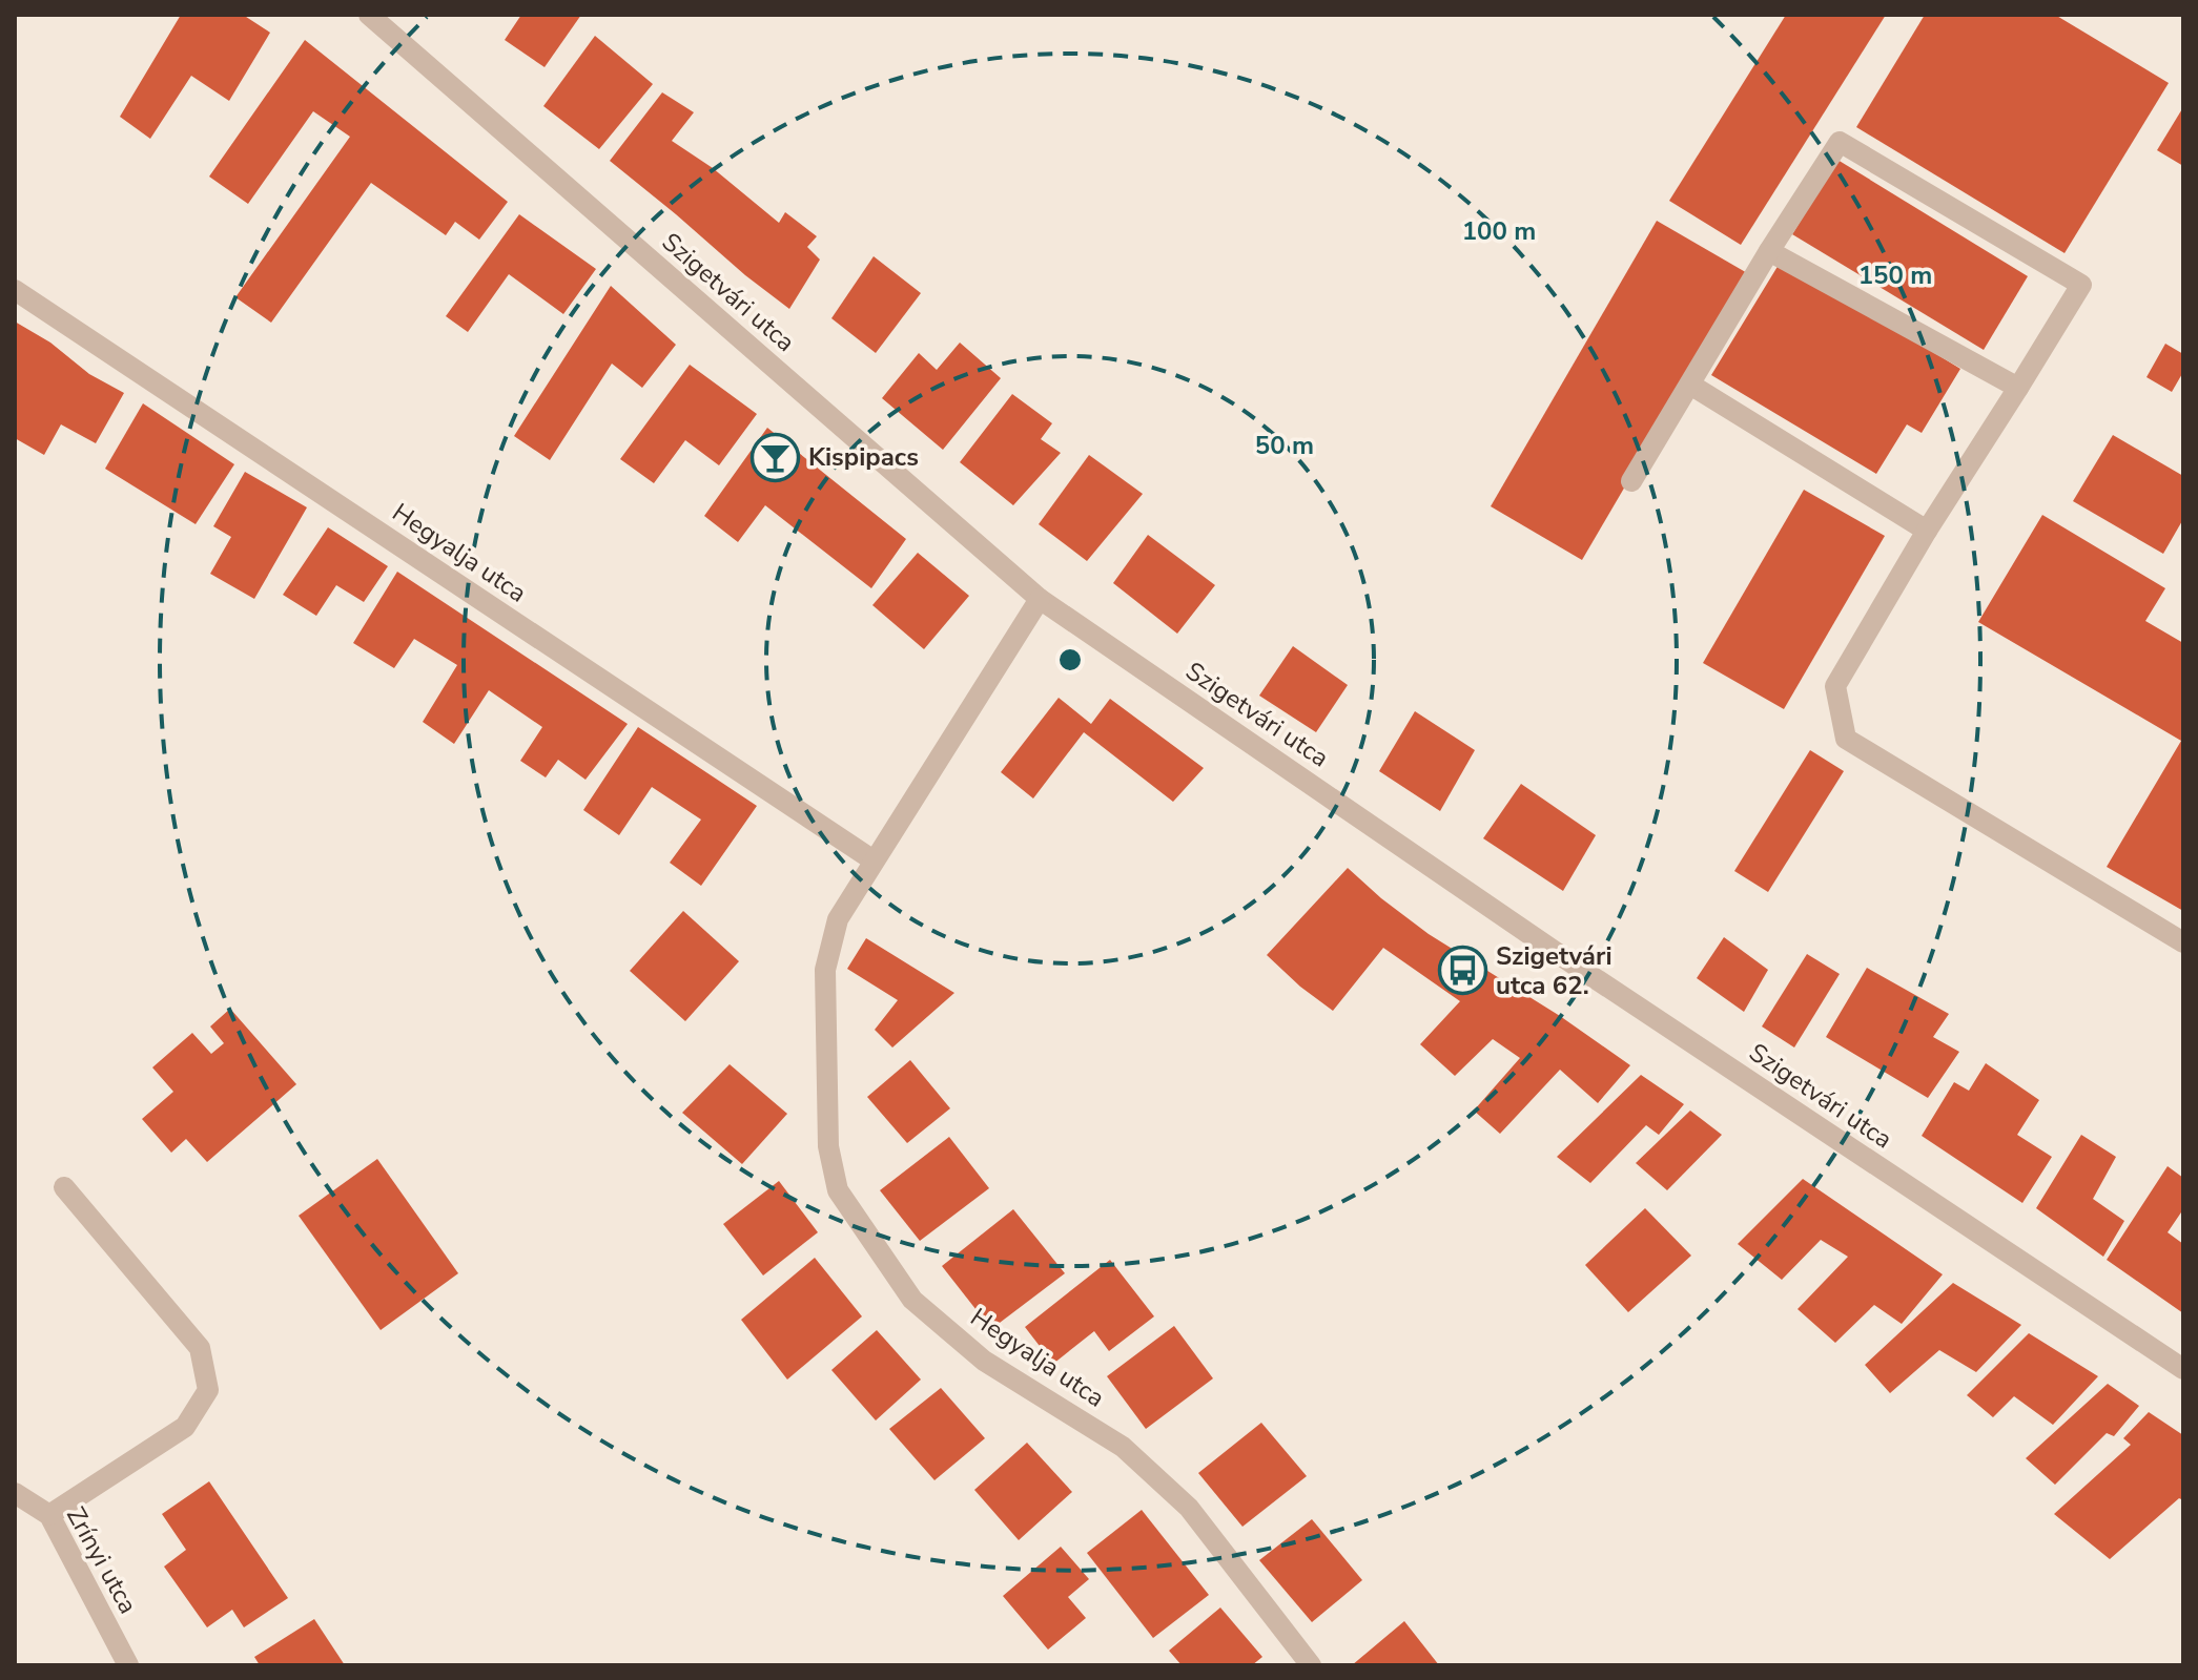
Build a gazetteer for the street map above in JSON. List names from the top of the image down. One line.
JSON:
{"streets":{"street":["Szigetvári utca","Hegyalja utca","Zrínyi utca"]},"crossings":[["Szigetvári utca","Hegyalja utca"]],"places":{"bar":["Kispipacs"],"bus stop":["Szigetvári utca 62."]},"rings":["100 m","150 m","50 m"]}
